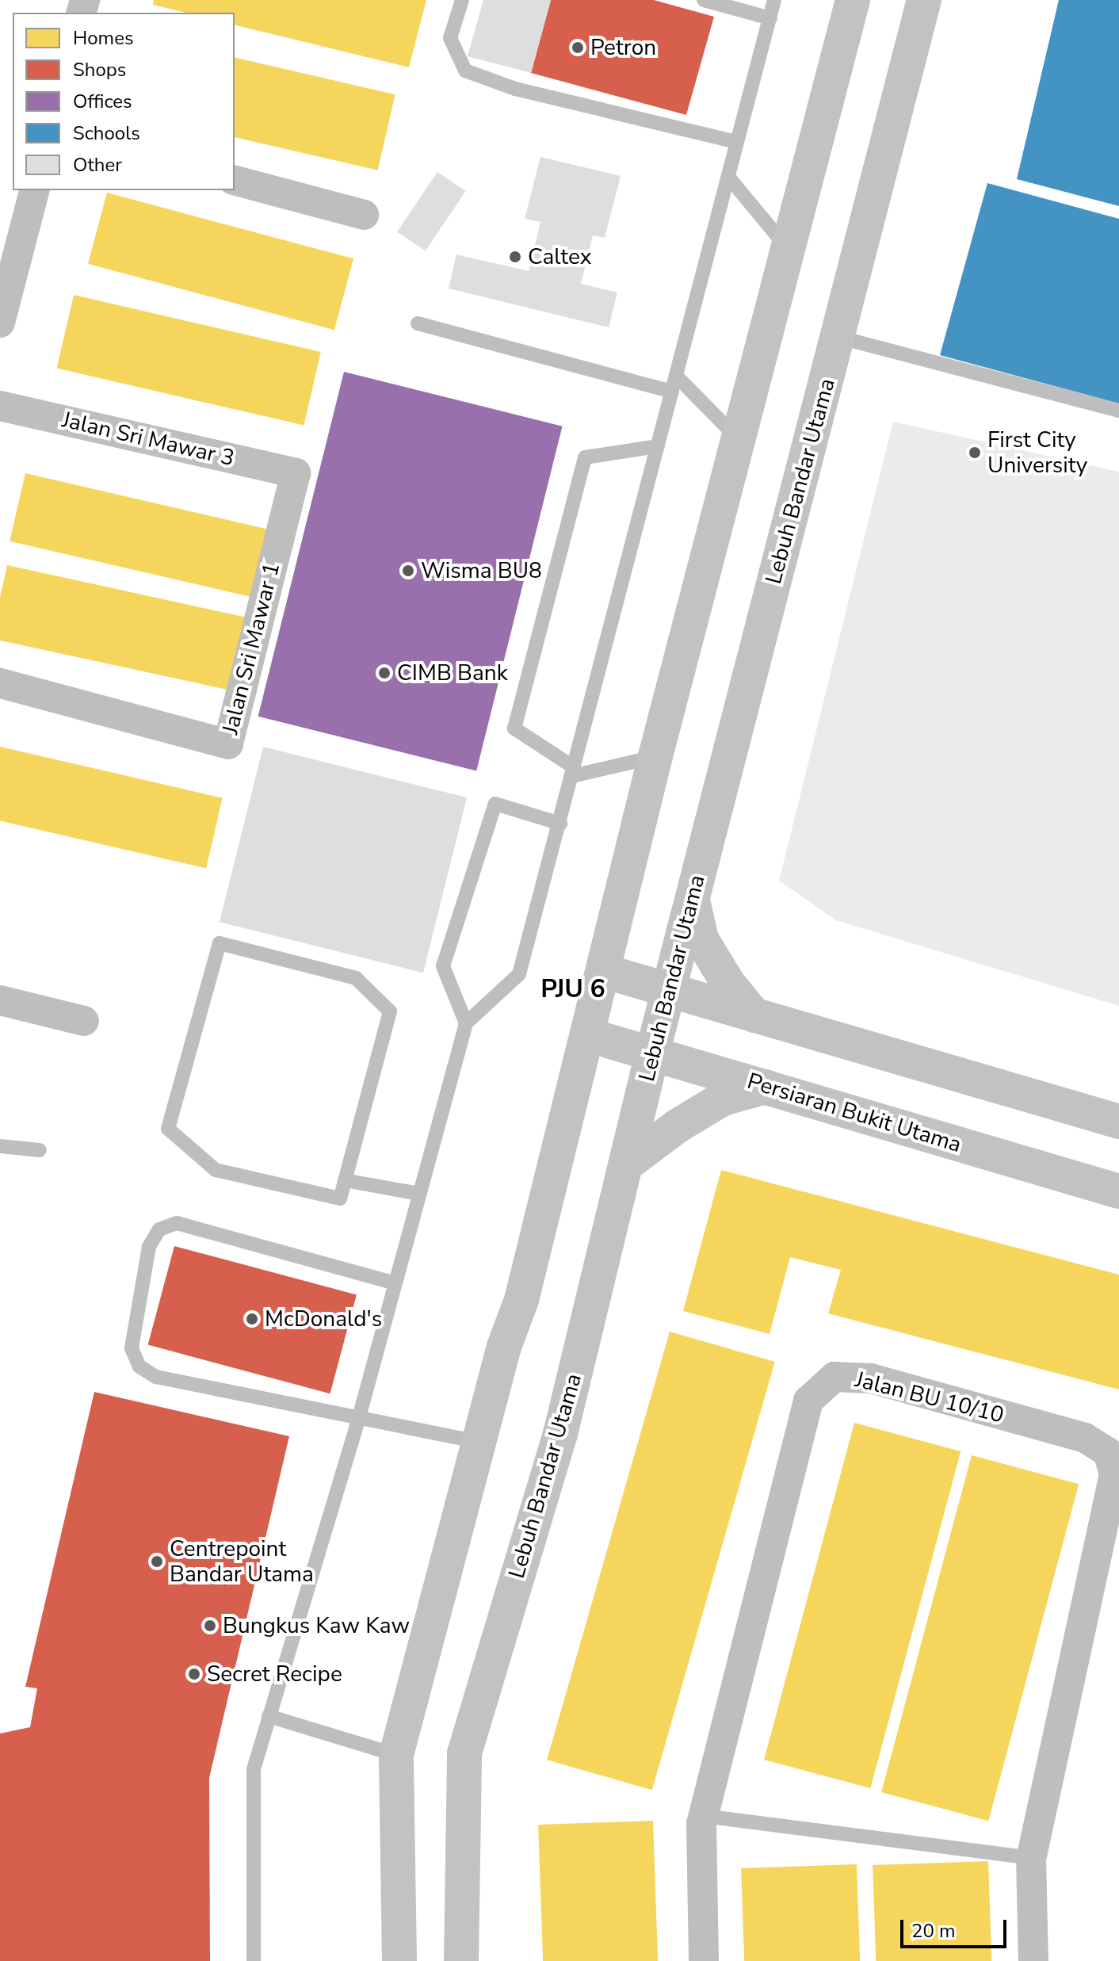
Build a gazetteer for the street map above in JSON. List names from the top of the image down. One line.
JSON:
{"streets":{"main road":["Lebuh Bandar Utama","Persiaran Bukit Utama"],"street":["Jalan Sri Mawar 3","Jalan Sri Mawar 1","Jalan BU 10/10"]},"crossings":[["Jalan Sri Mawar 3","Jalan Sri Mawar 1"],["Lebuh Bandar Utama","Persiaran Bukit Utama"]],"districts":["PJU 6"],"places":["Petron","Caltex","First City University","Wisma BU8","CIMB Bank","McDonald's","Centrepoint Bandar Utama","Bungkus Kaw Kaw","Secret Recipe"],"legend":["Homes","Shops","Offices","Schools","Other"],"scale_bar":"20 m"}
